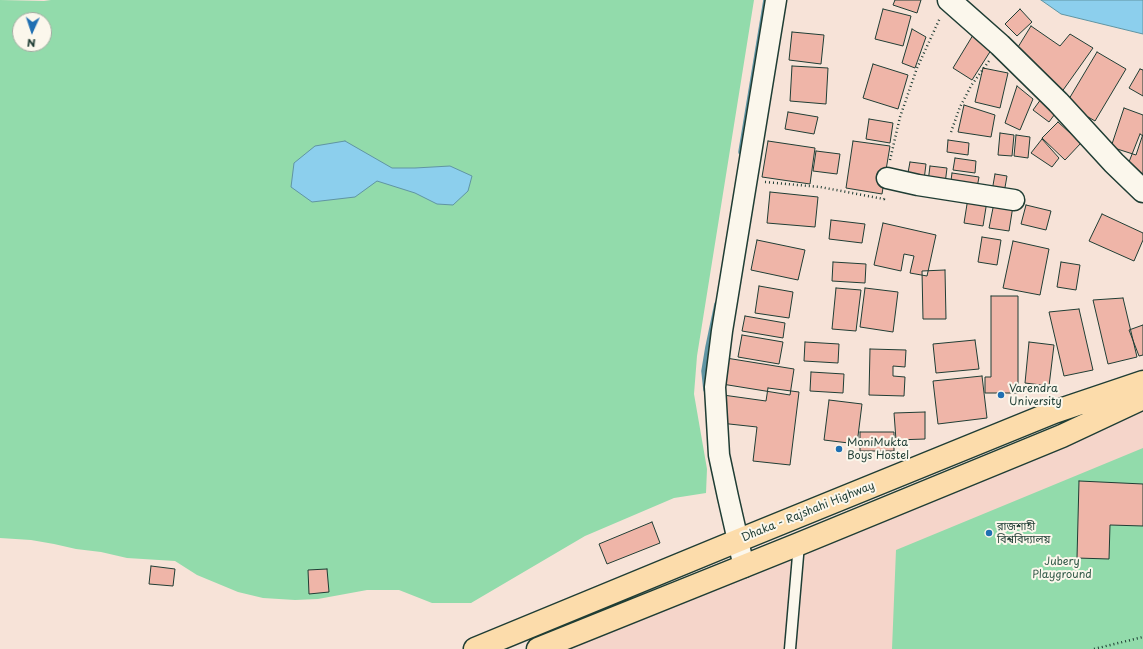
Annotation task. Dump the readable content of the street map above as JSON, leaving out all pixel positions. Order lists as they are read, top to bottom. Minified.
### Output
{"streets":{"highway":["Dhaka - Rajshahi Highway"]},"parks":["Jubery Playground"],"places":["Varendra University","MoniMukta Boys Hostel","রাজশাহী বিশ্ববিদ্যালয়"],"north":"bottom"}
